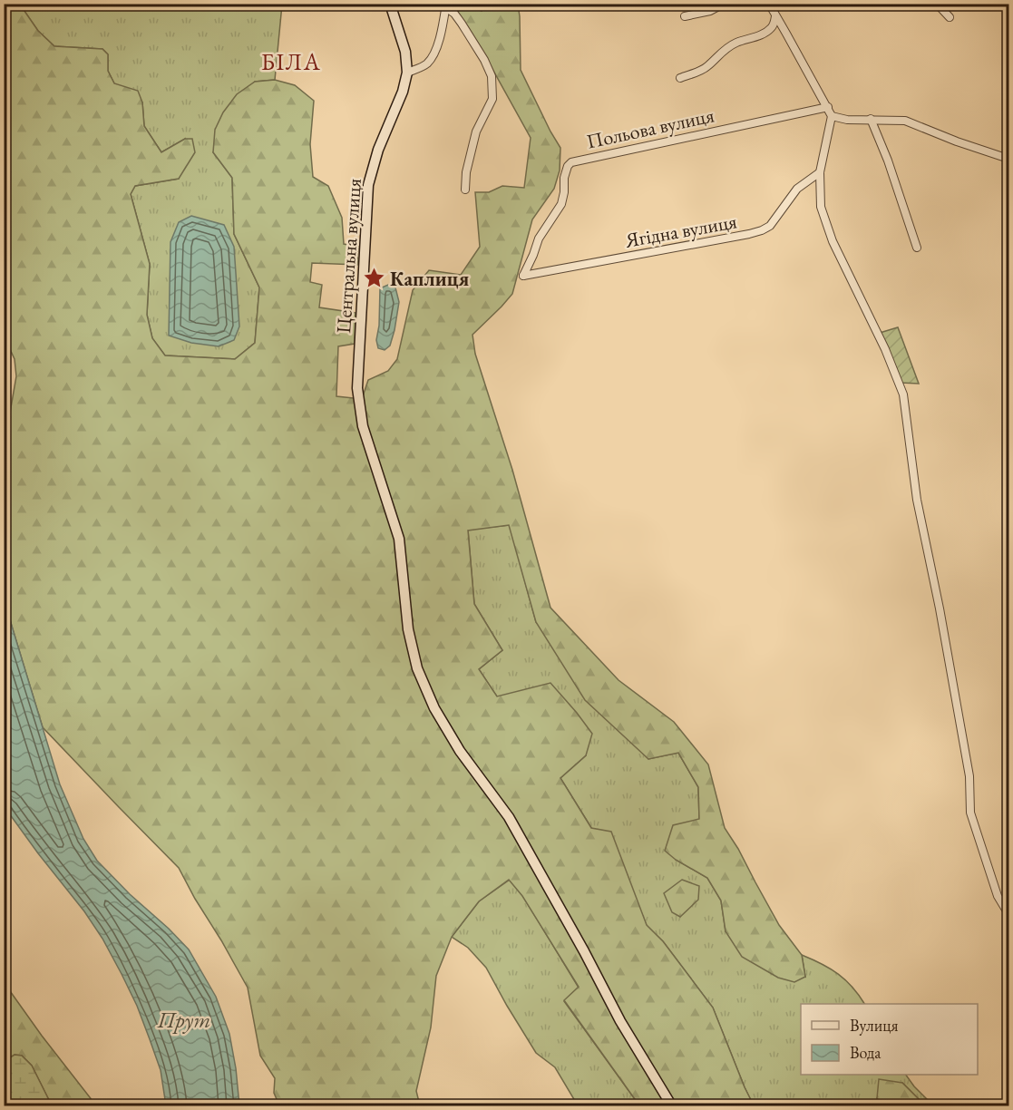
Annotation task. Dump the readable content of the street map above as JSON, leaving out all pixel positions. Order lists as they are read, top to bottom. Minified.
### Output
{"streets":{"main road":["Центральна вулиця"],"street":["Польова вулиця","Ягідна вулиця"]},"crossings":[["Польова вулиця","Ягідна вулиця"]],"districts":["БІЛА"],"water":["Прут"],"places":{"place":["Каплиця"]},"legend":["Вулиця","Вода"]}
